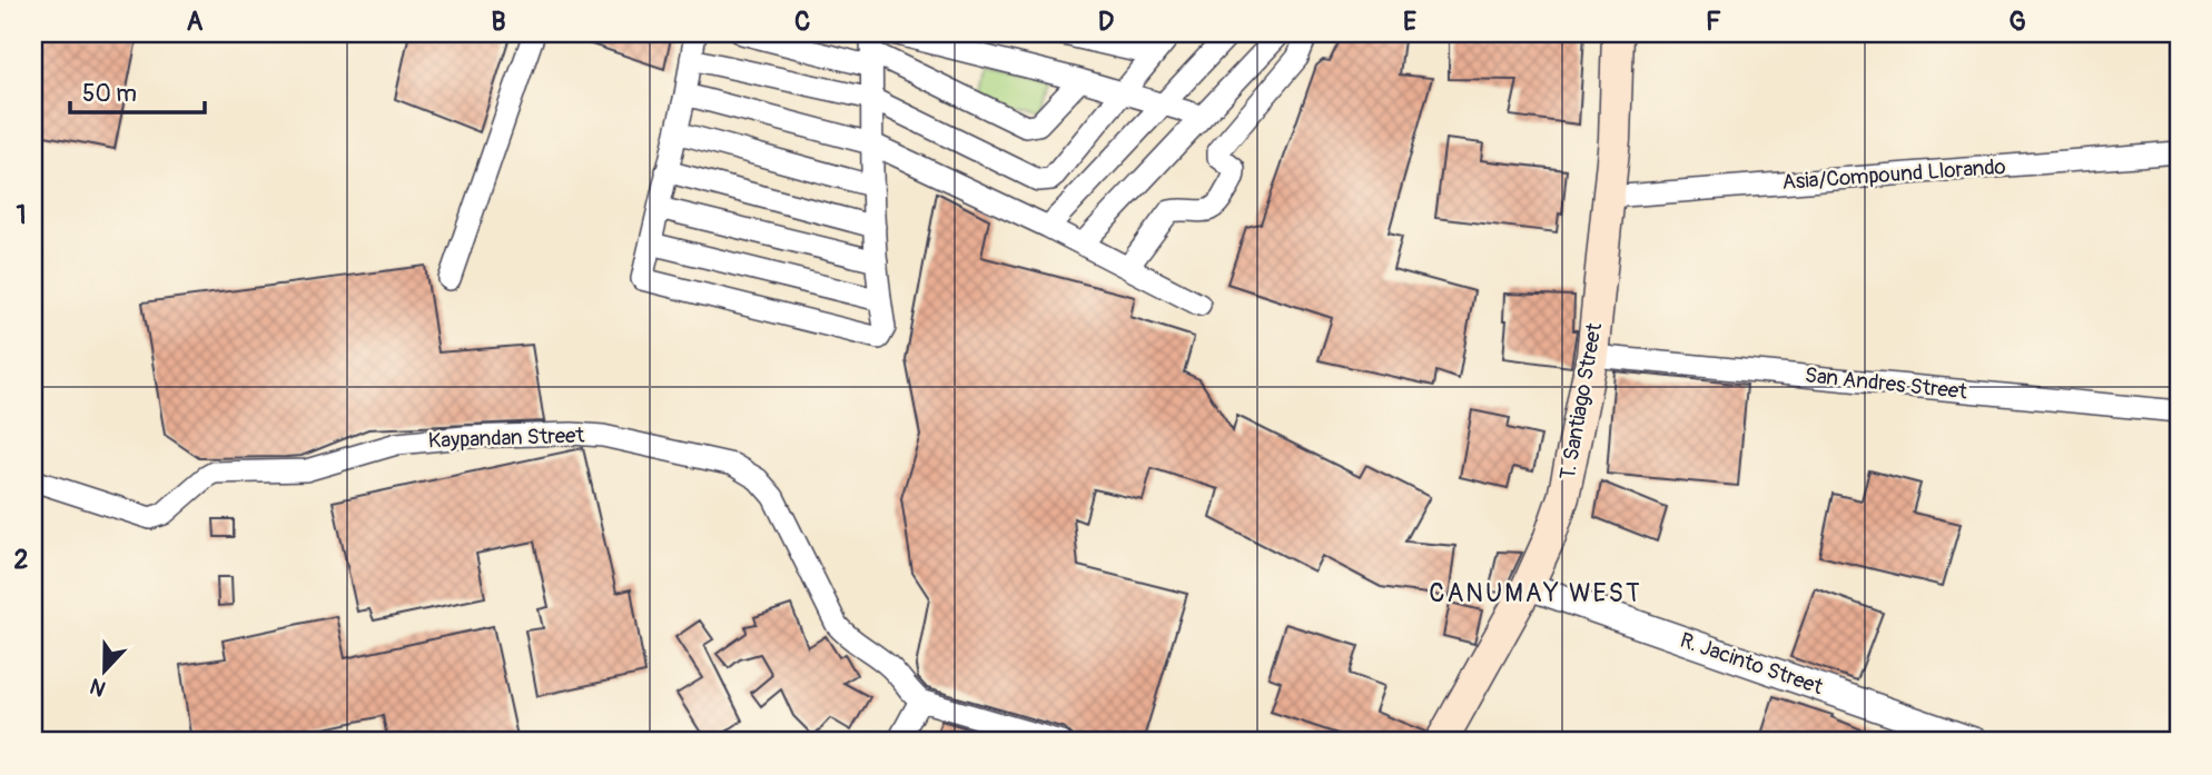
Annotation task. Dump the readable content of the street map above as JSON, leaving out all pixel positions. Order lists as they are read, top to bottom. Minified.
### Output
{"streets":{"main road":["T. Santiago Street"],"street":["Asia/Compound Llorando","San Andres Street","Kaypandan Street","R. Jacinto Street"]},"crossings":[["Asia/Compound Llorando","T. Santiago Street"],["San Andres Street","T. Santiago Street"],["T. Santiago Street","R. Jacinto Street"]],"districts":["CANUMAY WEST"],"scale_bar":"50 m","north":"bottom","grid":{"columns":["A","B","C","D","E","F","G"],"rows":["1","2"]}}
